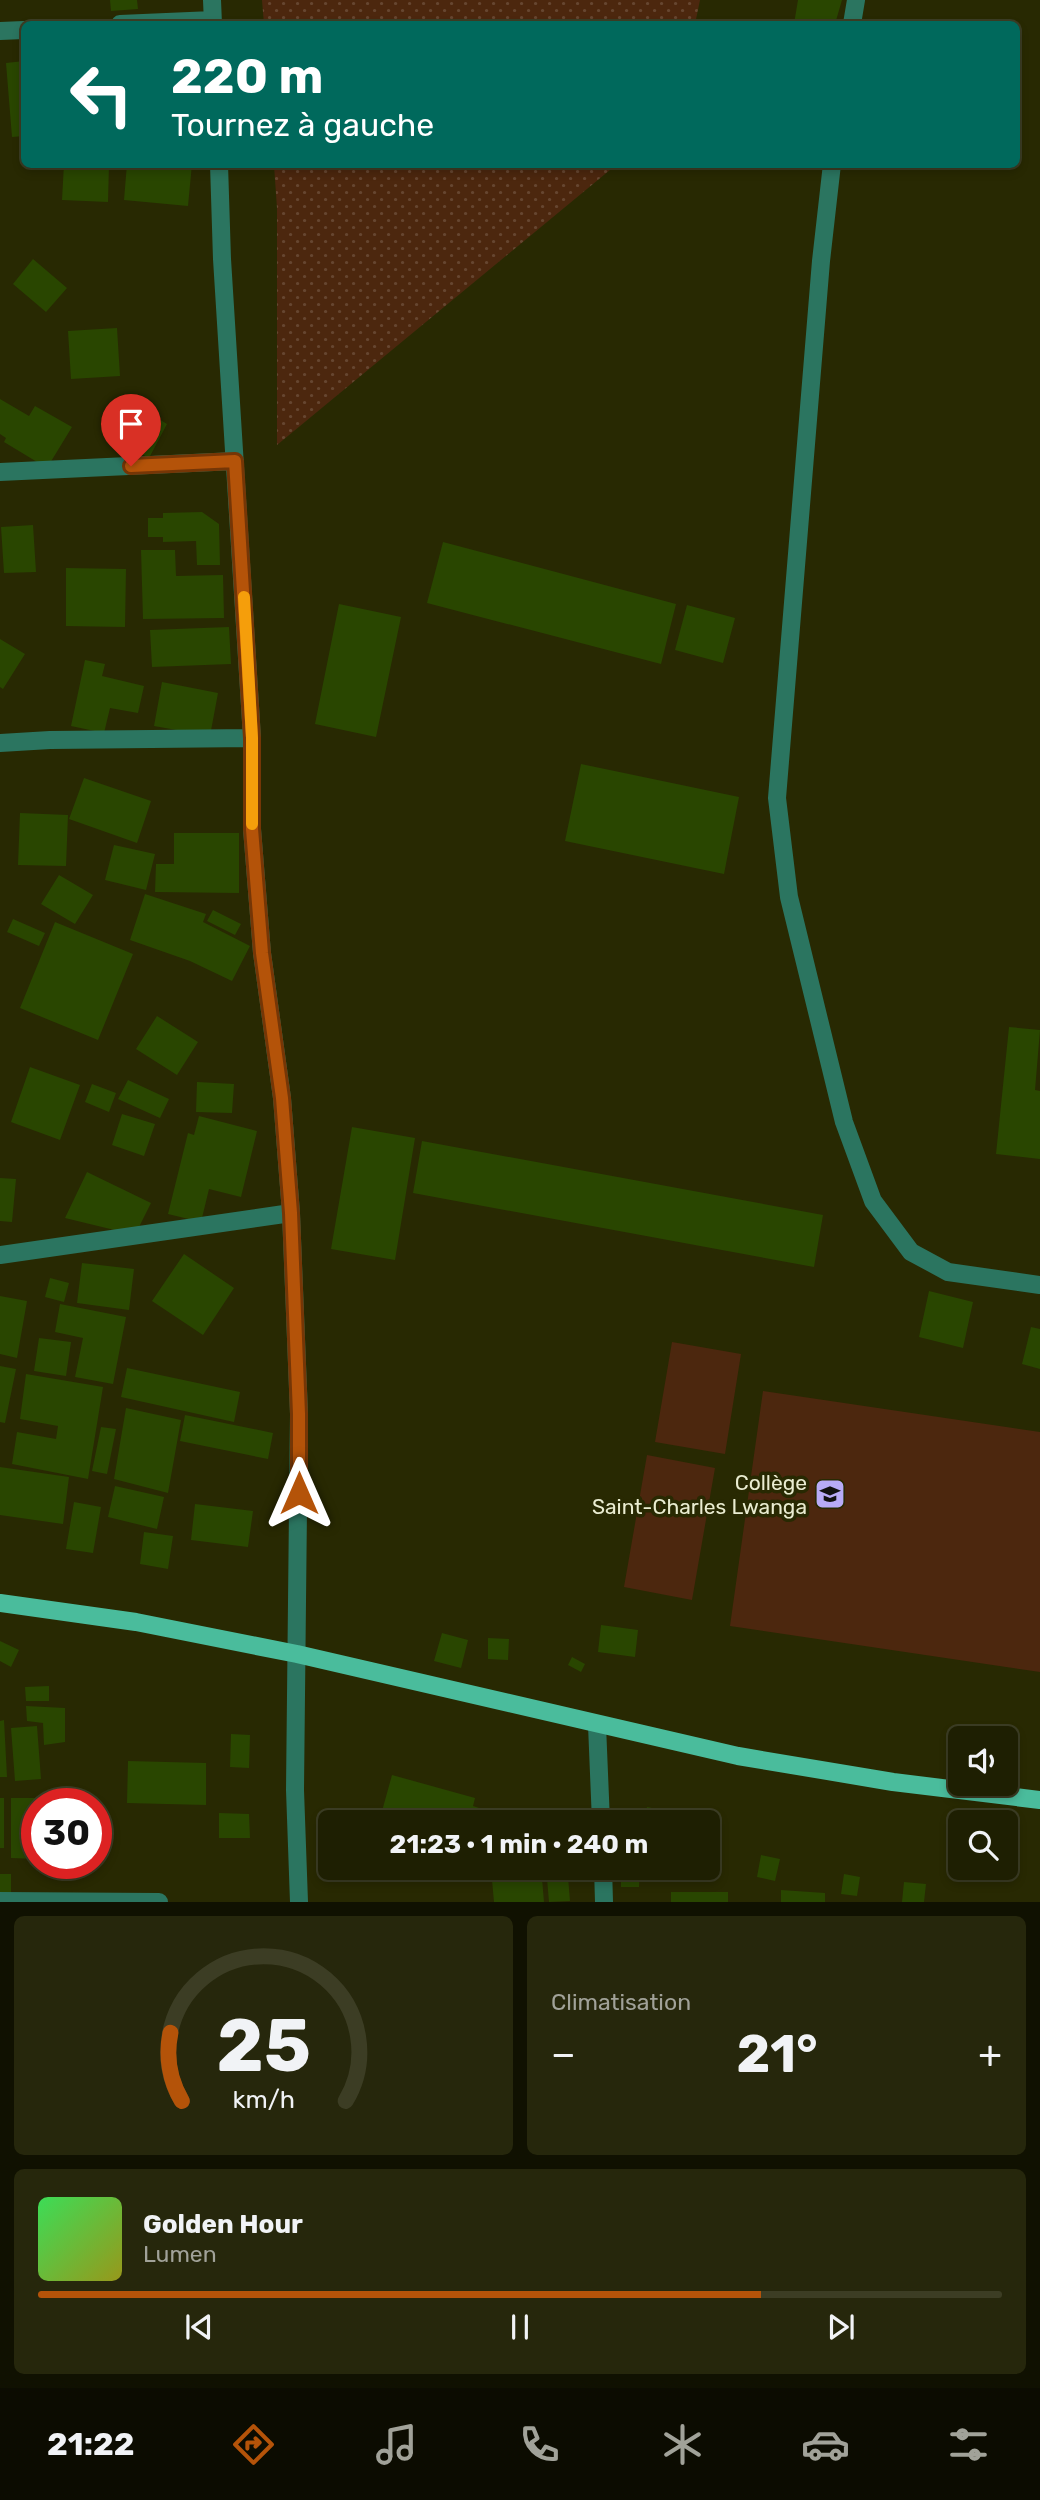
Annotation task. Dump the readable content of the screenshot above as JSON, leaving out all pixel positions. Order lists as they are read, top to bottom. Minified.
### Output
{"places":{"school or university":["Collège Saint-Charles Lwanga"]},"page":{"turn":["220 m","Tournez à gauche"],"limit":"30","trip":"21:23 · 1 min · 240 m","tile":"Climatisation","heat":["−","21°","+"],"song":["Golden Hour","Lumen"],"tabs":"21:22","gauge":["25","km/h"]}}
